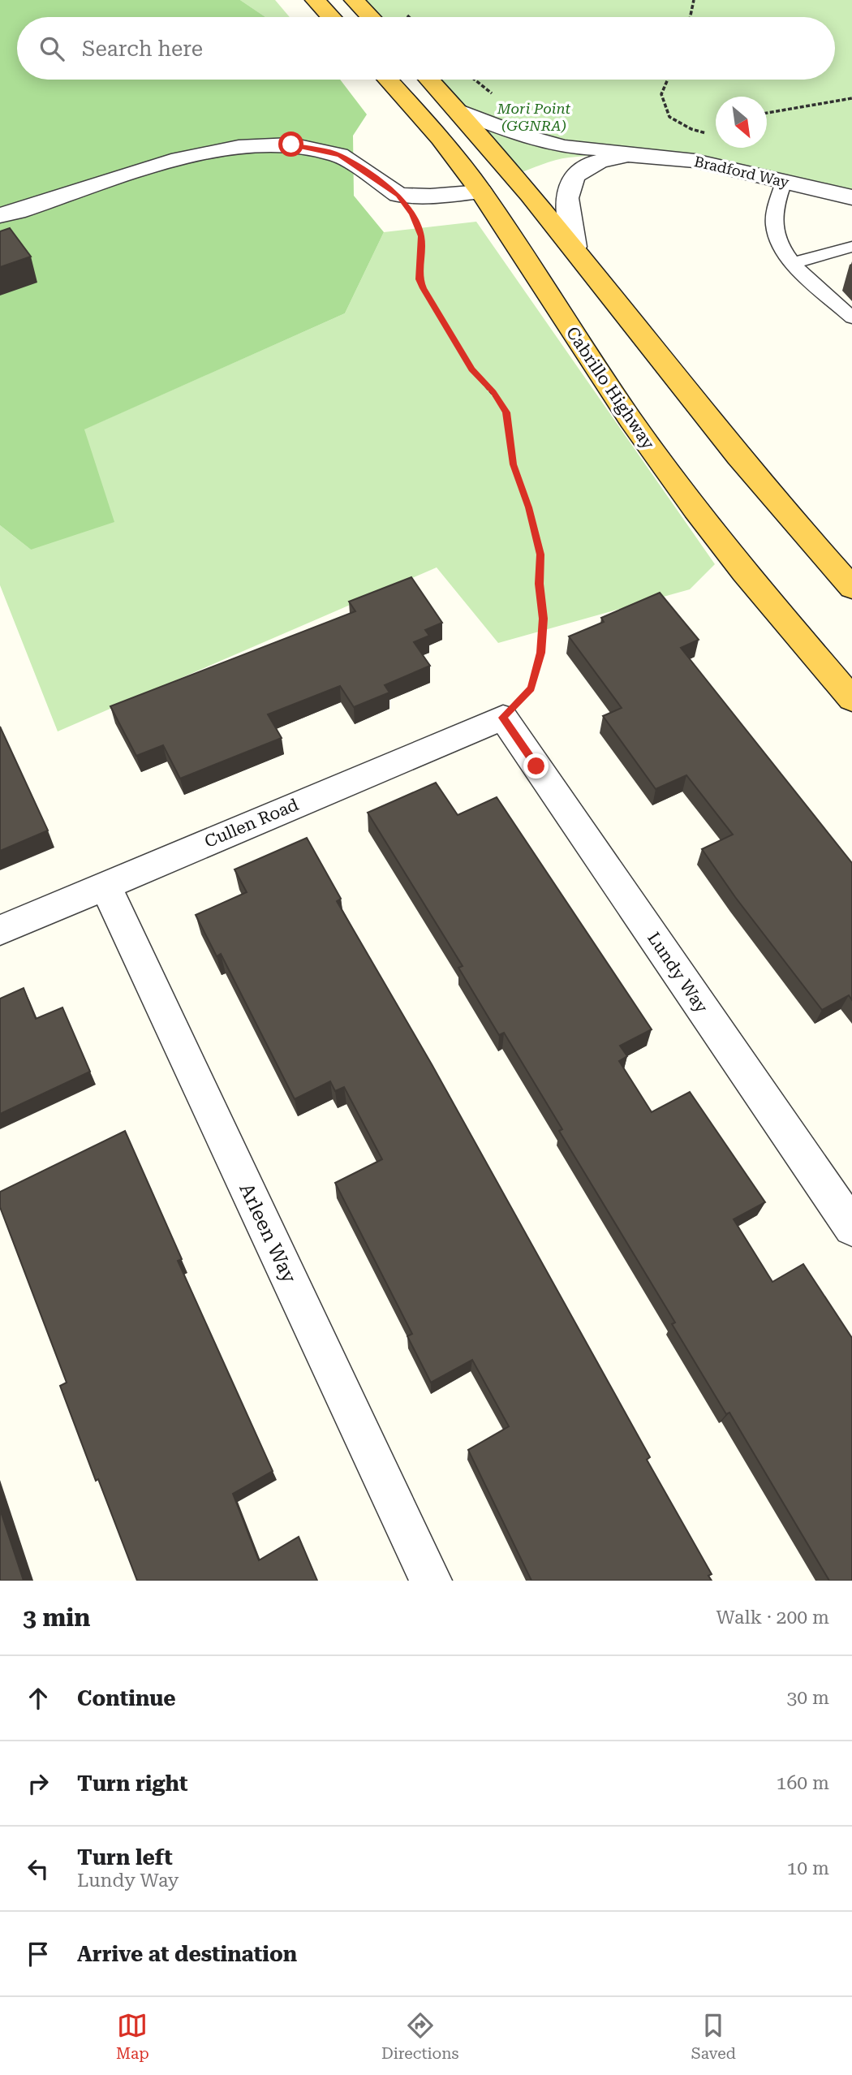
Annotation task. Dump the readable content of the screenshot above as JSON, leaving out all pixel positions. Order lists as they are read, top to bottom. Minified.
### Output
{"streets":{"highway":["Cabrillo Highway"],"street":["Bradford Way","Cullen Road","Lundy Way","Arleen Way"]},"crossings":[["Cullen Road","Lundy Way"],["Cullen Road","Arleen Way"]],"parks":["Mori Point (GGNRA)"],"north":"bottom right","page":{"search":"Search here","heading":["3 min","Walk · 200 m"],"list":[["Continue","30 m"],["Turn right","160 m"],["Turn left","Lundy Way","10 m"],"Arrive at destination"],"nav":["Map","Directions","Saved"]}}
